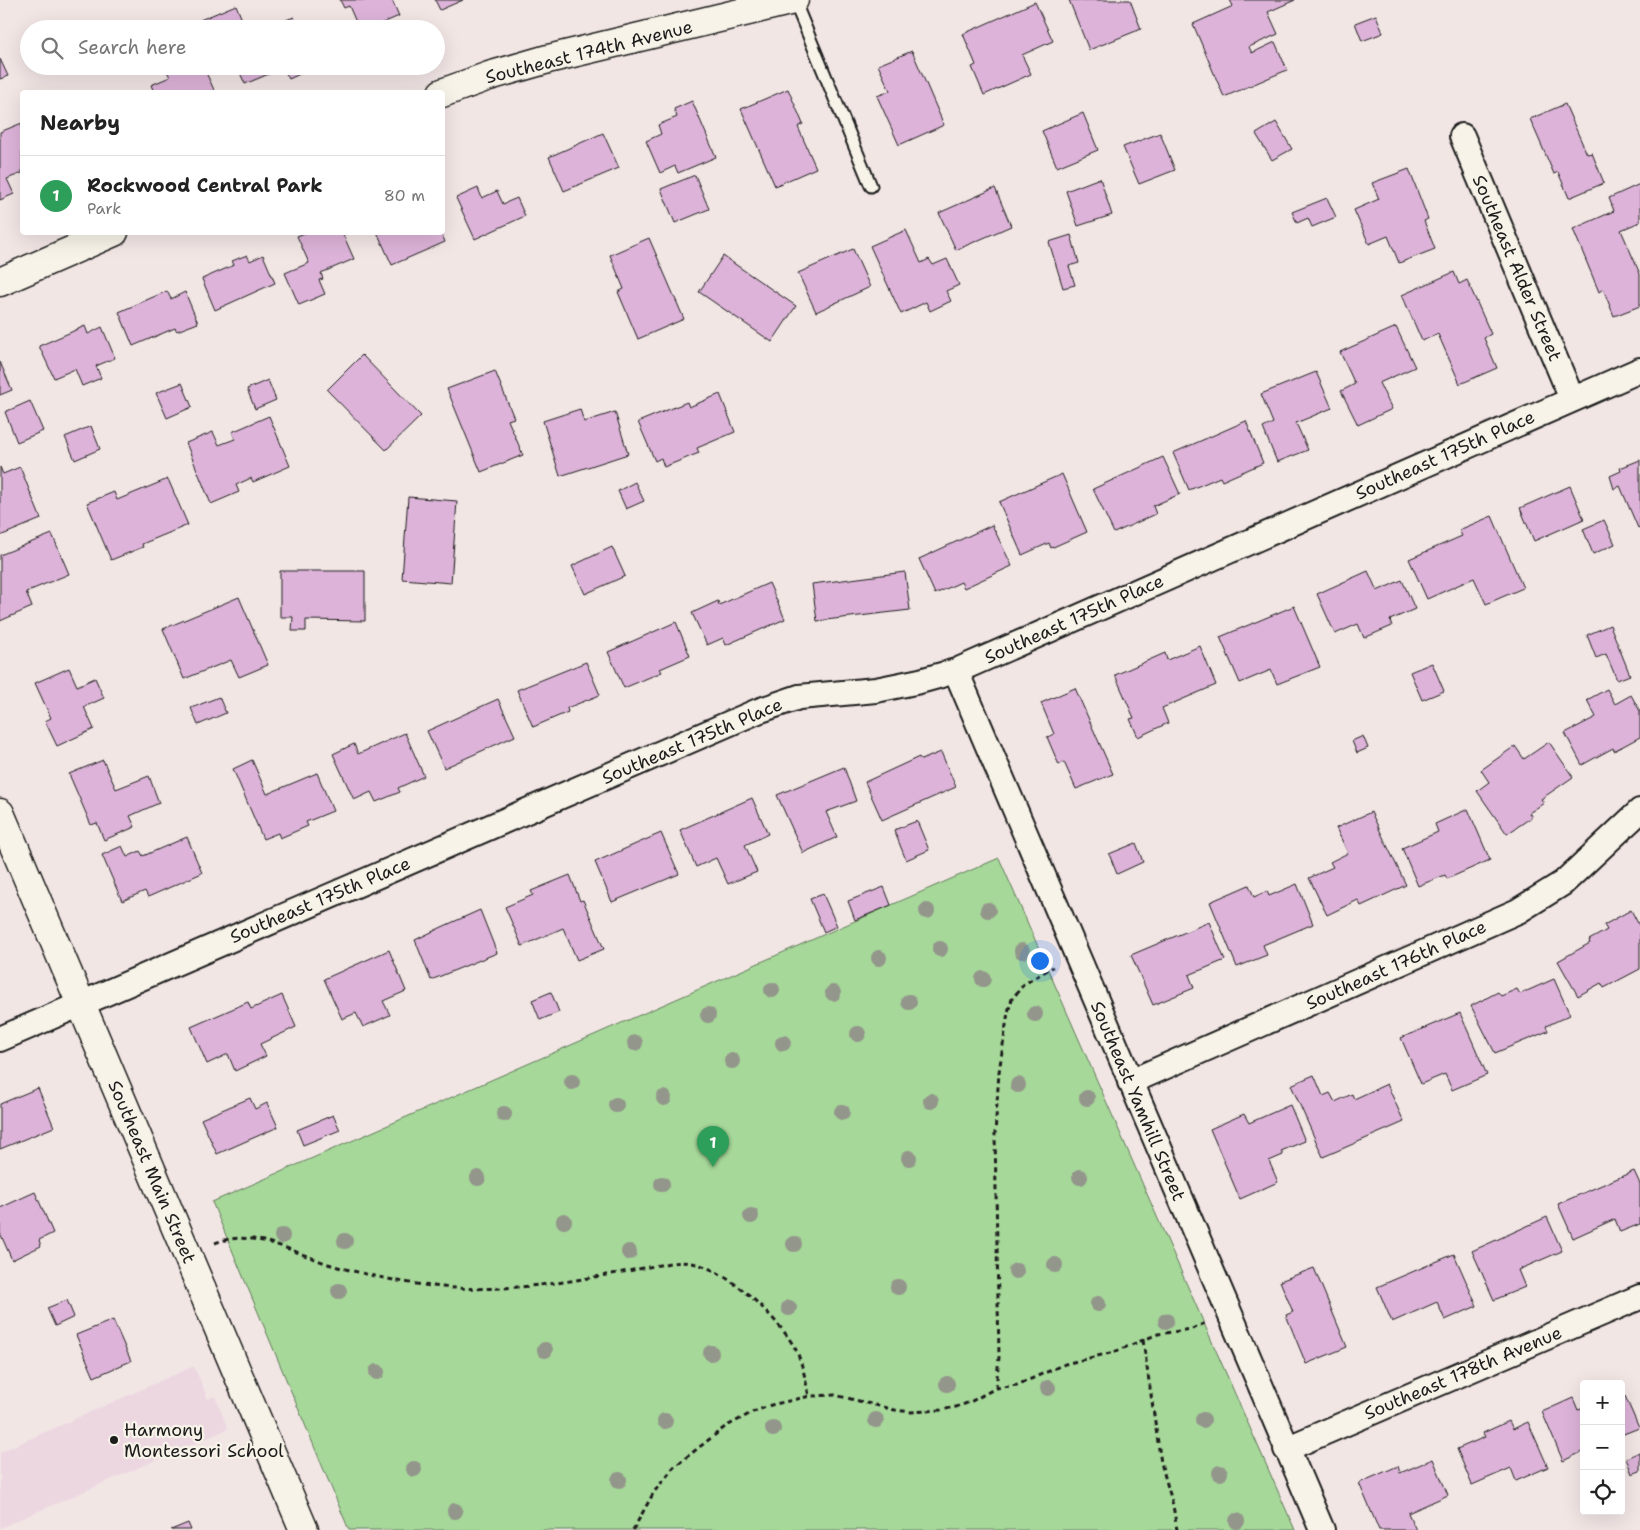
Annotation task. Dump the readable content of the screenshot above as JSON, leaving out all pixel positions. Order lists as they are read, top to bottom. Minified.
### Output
{"streets":{"street":["Southeast 174th Avenue","Southeast Alder Street","Southeast 175th Place","Southeast 176th Place","Southeast Yamhill Street","Southeast Main Street","Southeast 178th Avenue"]},"crossings":[["Southeast Alder Street","Southeast 175th Place"],["Southeast 175th Place","Southeast Yamhill Street"],["Southeast 175th Place","Southeast Main Street"],["Southeast 176th Place","Southeast Yamhill Street"],["Southeast Yamhill Street","Southeast 178th Avenue"]],"places":["Harmony Montessori School"],"page":{"search":"Search here","heading":"Nearby","list":[{"mark":"1","name":"Rockwood Central Park","note":"Park","value":"80 m"}],"pins":"1","map_buttons":["+","−"]}}
